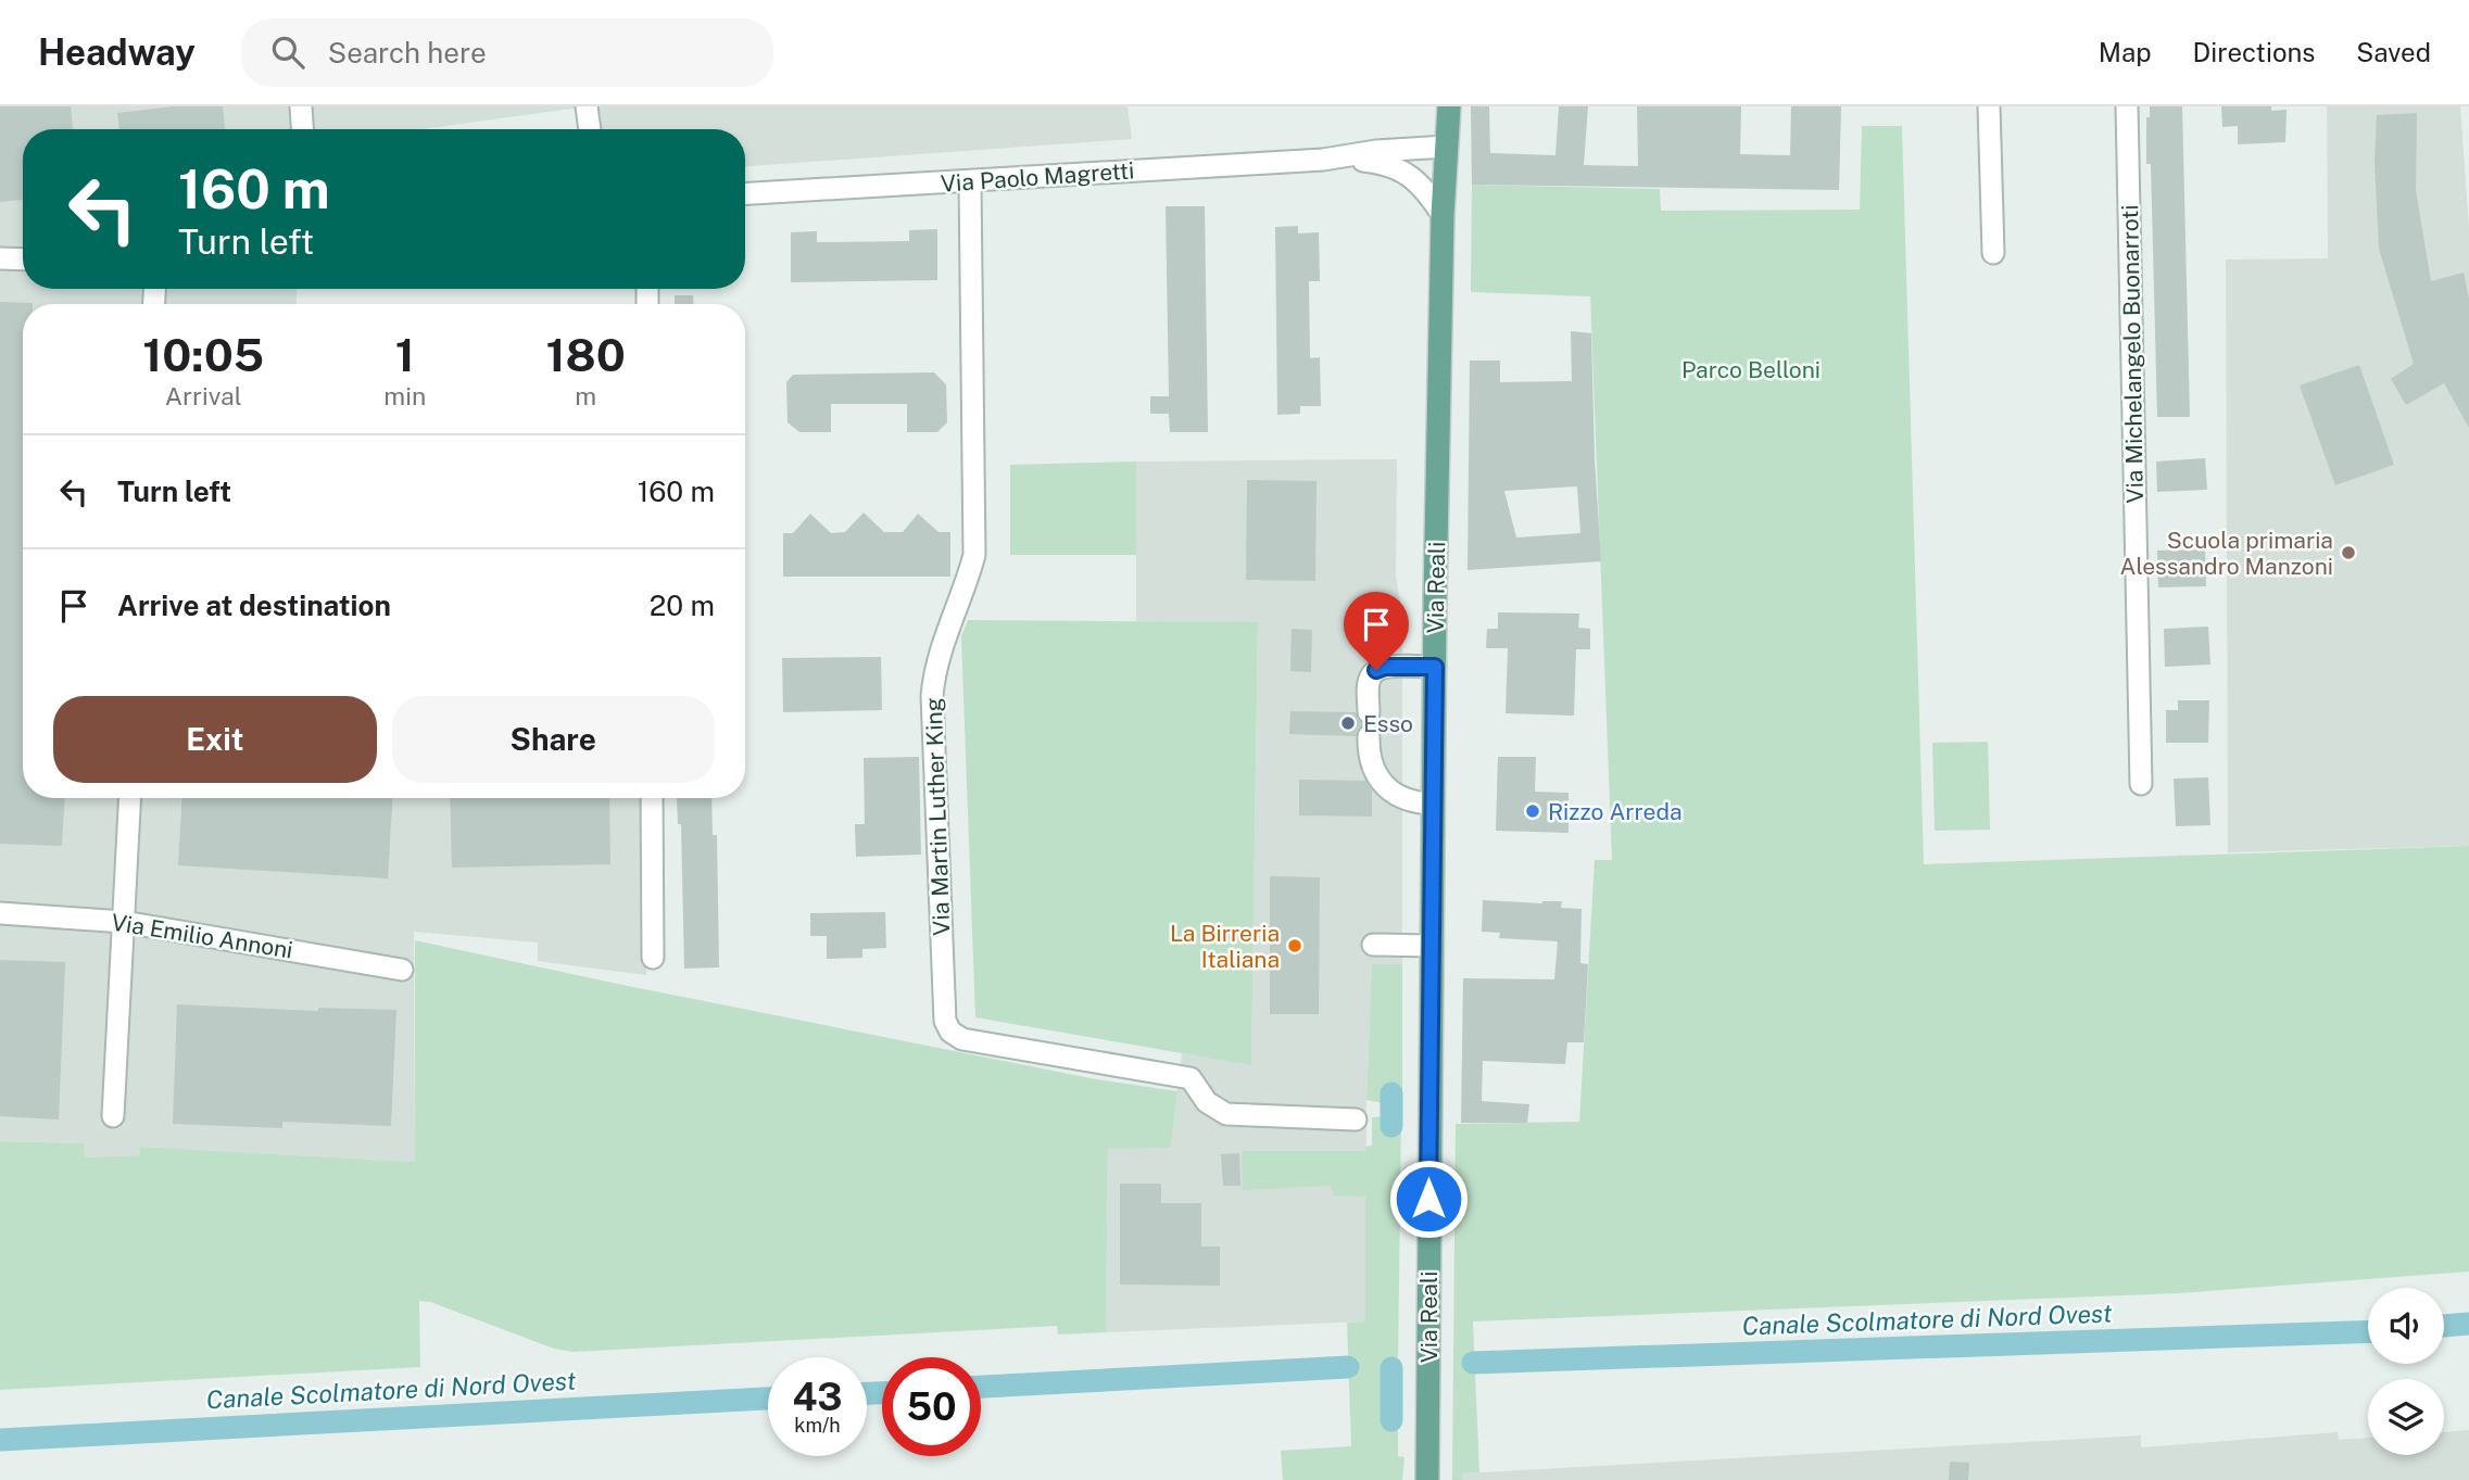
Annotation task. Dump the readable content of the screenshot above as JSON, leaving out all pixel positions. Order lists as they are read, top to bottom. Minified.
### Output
{"streets":{"main road":["Via Reali"],"street":["Via Paolo Magretti","Via Michelangelo Buonarroti","Via Martin Luther King","Via Emilio Annoni"]},"crossings":[["Via Paolo Magretti","Via Reali"],["Via Paolo Magretti","Via Martin Luther King"]],"water":["Canale Scolmatore di Nord Ovest"],"parks":["Parco Belloni"],"places":["Scuola primaria Alessandro Manzoni","Esso","Rizzo Arreda","La Birreria Italiana"],"page":{"header":"Headway","search":"Search here","nav":["Map","Directions","Saved"],"turn":["160 m","Turn left"],"eta":["10:05","Arrival","1","min","180","m"],"list":[{"name":"Turn left","value":"160 m"},{"name":"Arrive at destination","value":"20 m"}],"buttons":["Exit","Share"],"speed":"43 km/h","limit":"50"}}
